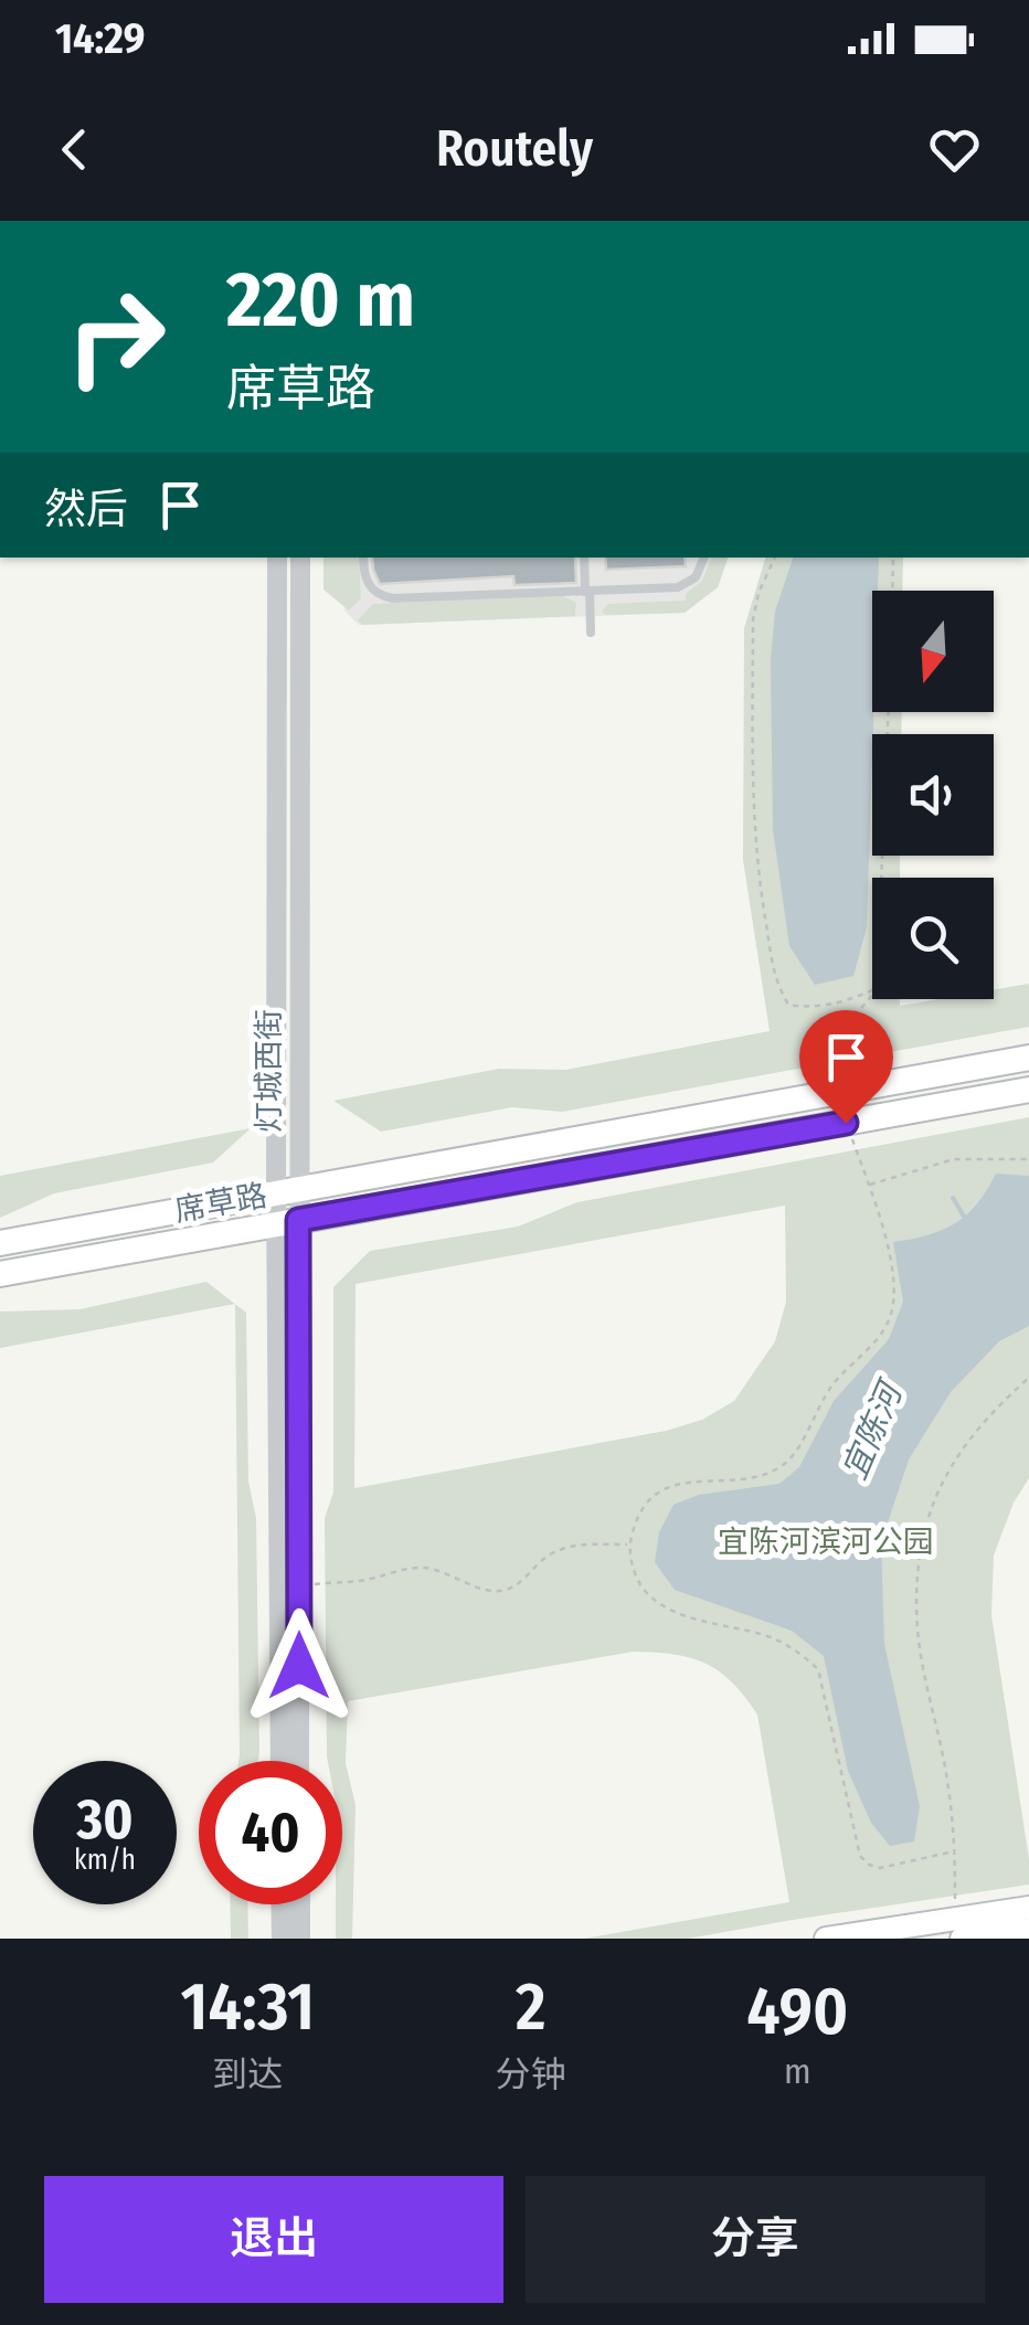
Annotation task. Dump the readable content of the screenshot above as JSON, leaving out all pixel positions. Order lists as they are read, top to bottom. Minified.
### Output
{"streets":{"main road":["席草路"],"street":["灯城西街"]},"crossings":[["灯城西街","席草路"]],"water":["宜陈河"],"parks":["宜陈河滨河公园"],"north":"bottom","page":{"status":"14:29","header":"Routely","turn":["220 m","席草路"],"then":"然后","speed":"30 km/h","limit":"40","eta":["14:31","到达","2","分钟","490","m"],"buttons":["退出","分享"]}}
